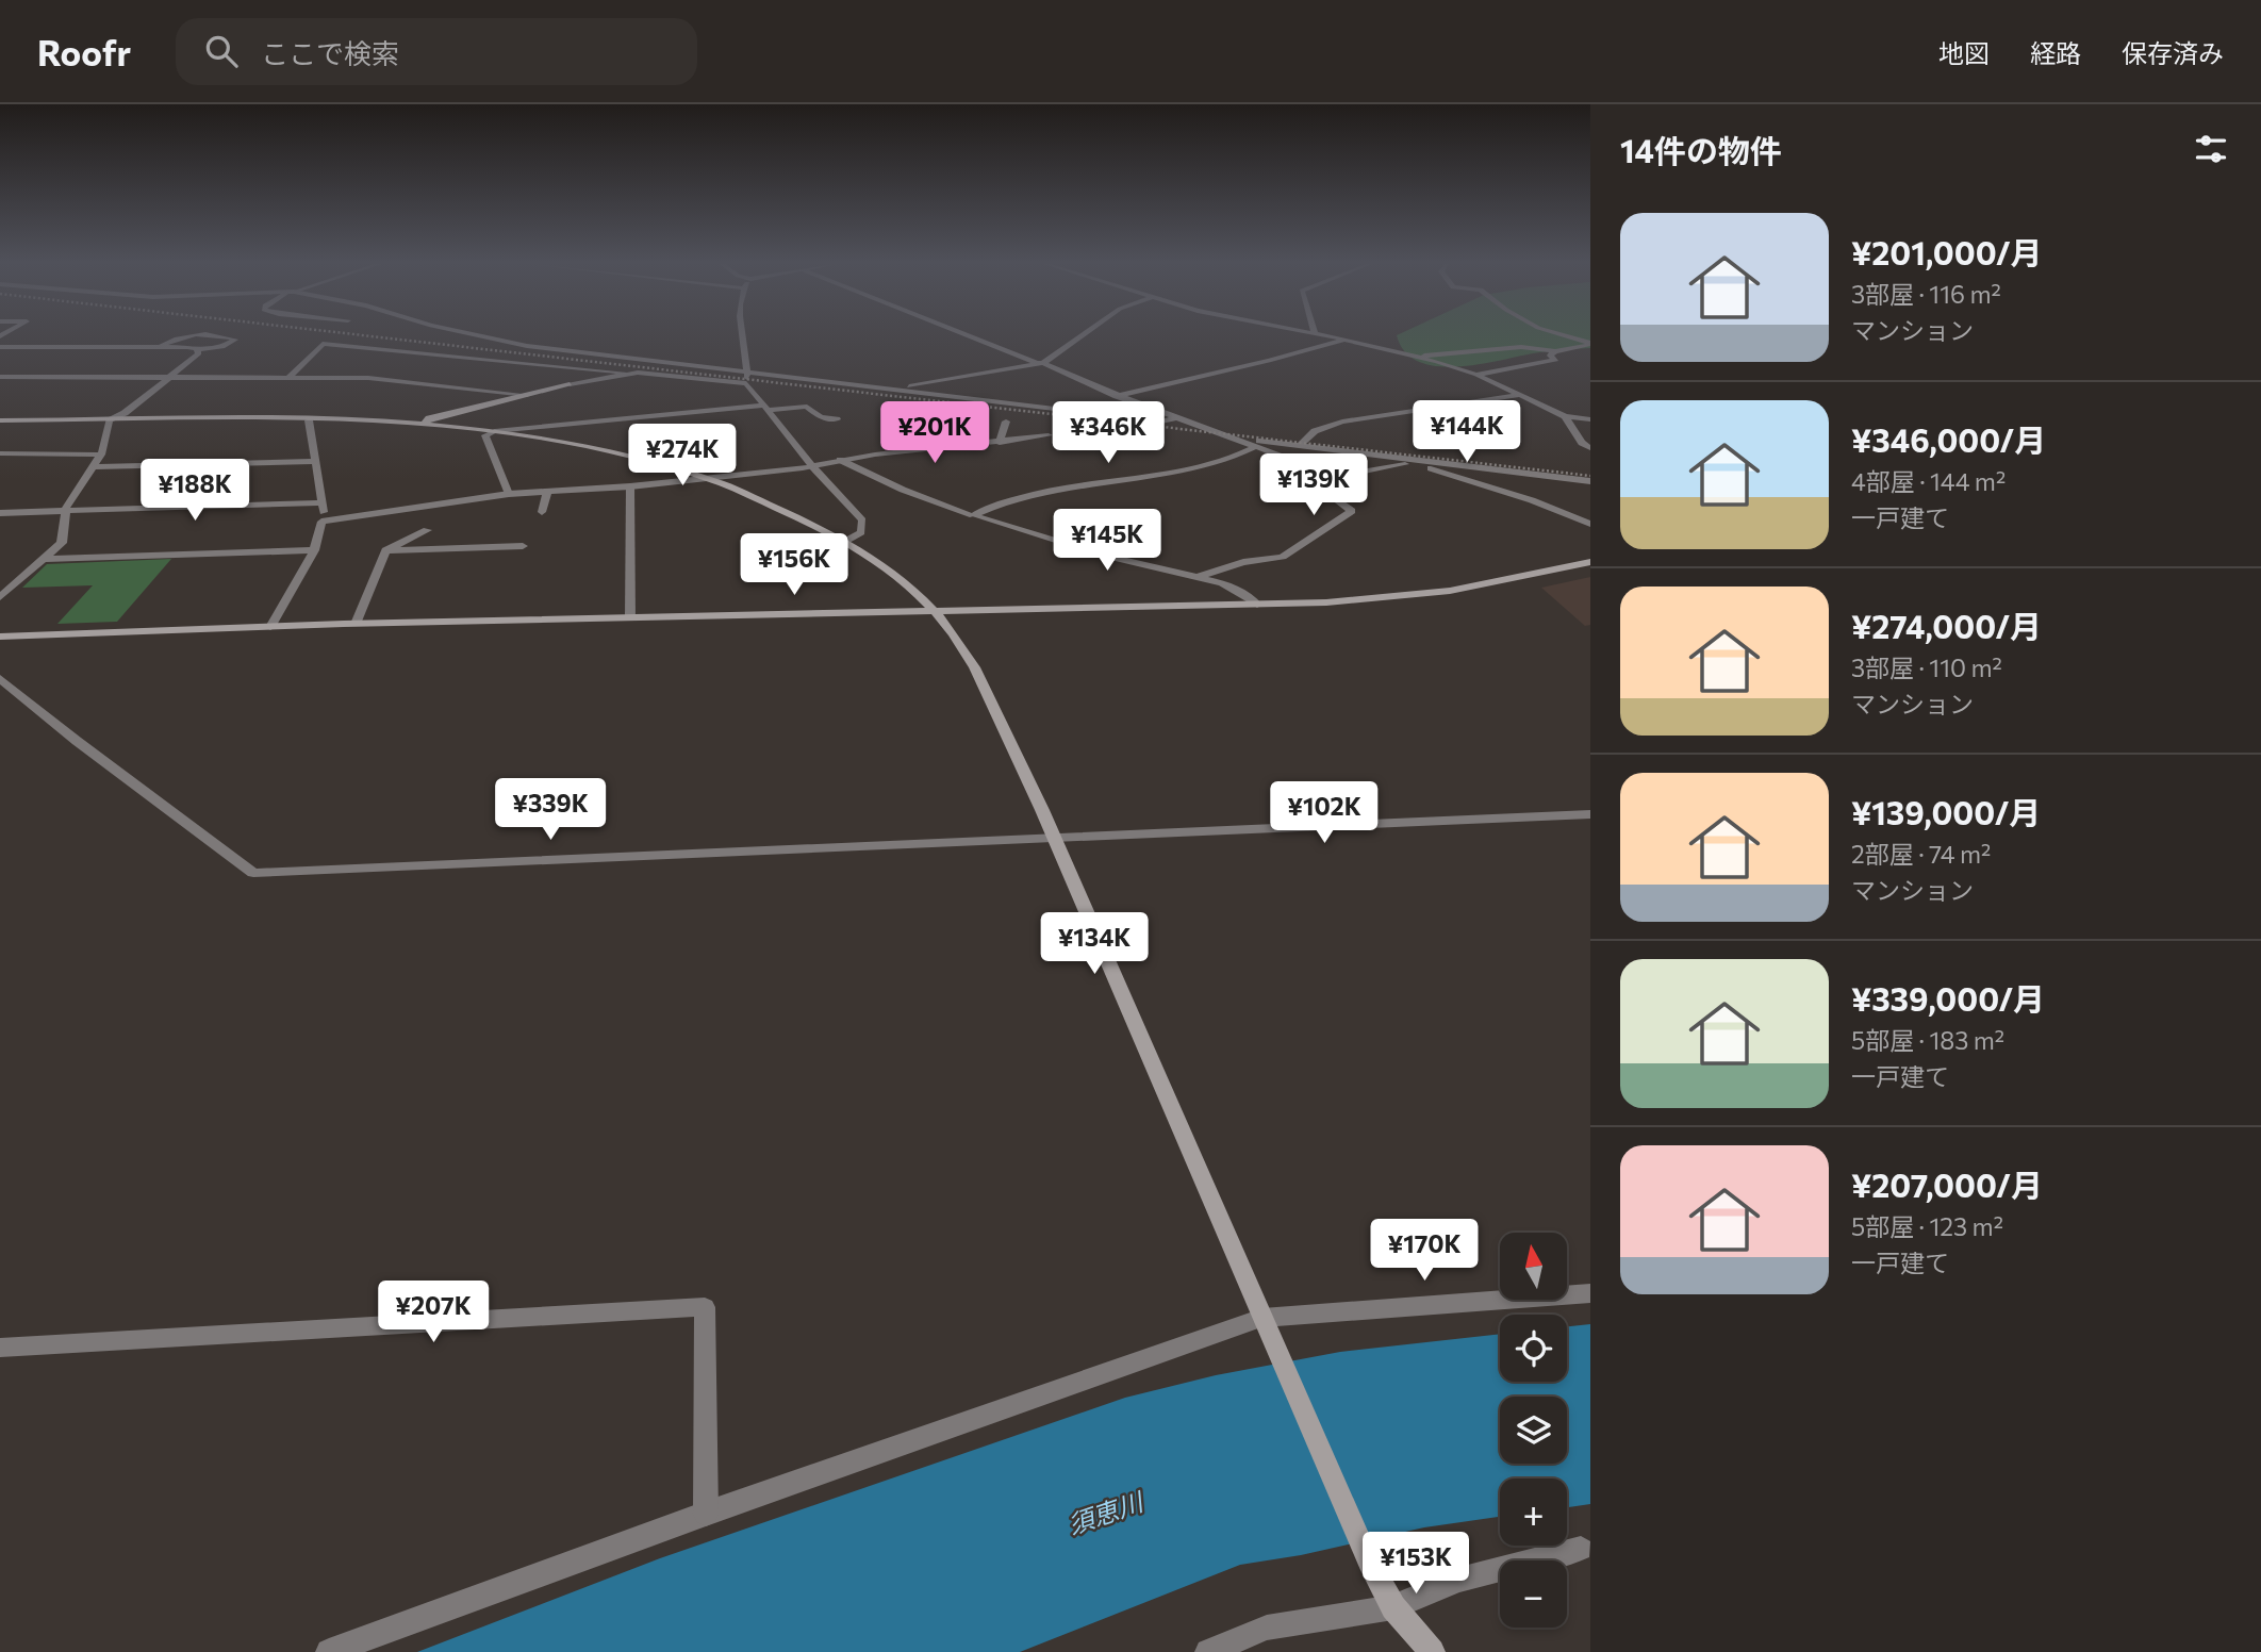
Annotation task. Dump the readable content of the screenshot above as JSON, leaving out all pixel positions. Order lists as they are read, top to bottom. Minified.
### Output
{"water":["須恵川"],"north":"top","page":{"header":"Roofr","search":"ここで検索","nav":["地図","経路","保存済み"],"heading":"14件の物件","list":[{"name":"¥201,000/月","note":"3部屋 · 116 m² · マンション"},{"name":"¥346,000/月","note":"4部屋 · 144 m² · 一戸建て"},{"name":"¥274,000/月","note":"3部屋 · 110 m² · マンション"},{"name":"¥139,000/月","note":"2部屋 · 74 m² · マンション"},{"name":"¥339,000/月","note":"5部屋 · 183 m² · 一戸建て"},{"name":"¥207,000/月","note":"5部屋 · 123 m² · 一戸建て"}],"price":["¥144K","¥201K","¥346K","¥274K","¥139K","¥188K","¥145K","¥156K","¥339K","¥102K","¥134K","¥170K","¥207K","¥153K"],"map_buttons":["+","−"]}}
